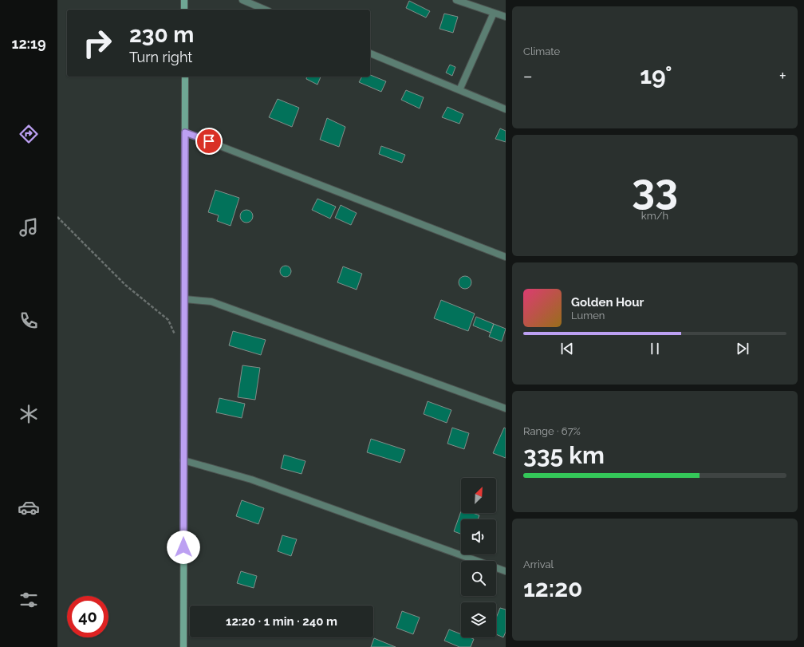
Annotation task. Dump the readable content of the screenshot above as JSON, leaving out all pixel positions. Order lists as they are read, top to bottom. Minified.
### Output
{"north":"top right","page":{"tabs":"12:19","tile":["Climate",["33","km/h"],["Range · 67%","335 km"],["Arrival","12:20"]],"turn":["230 m","Turn right"],"heat":["−","19°","+"],"song":["Golden Hour","Lumen"],"limit":"40","trip":"12:20 · 1 min · 240 m"}}
